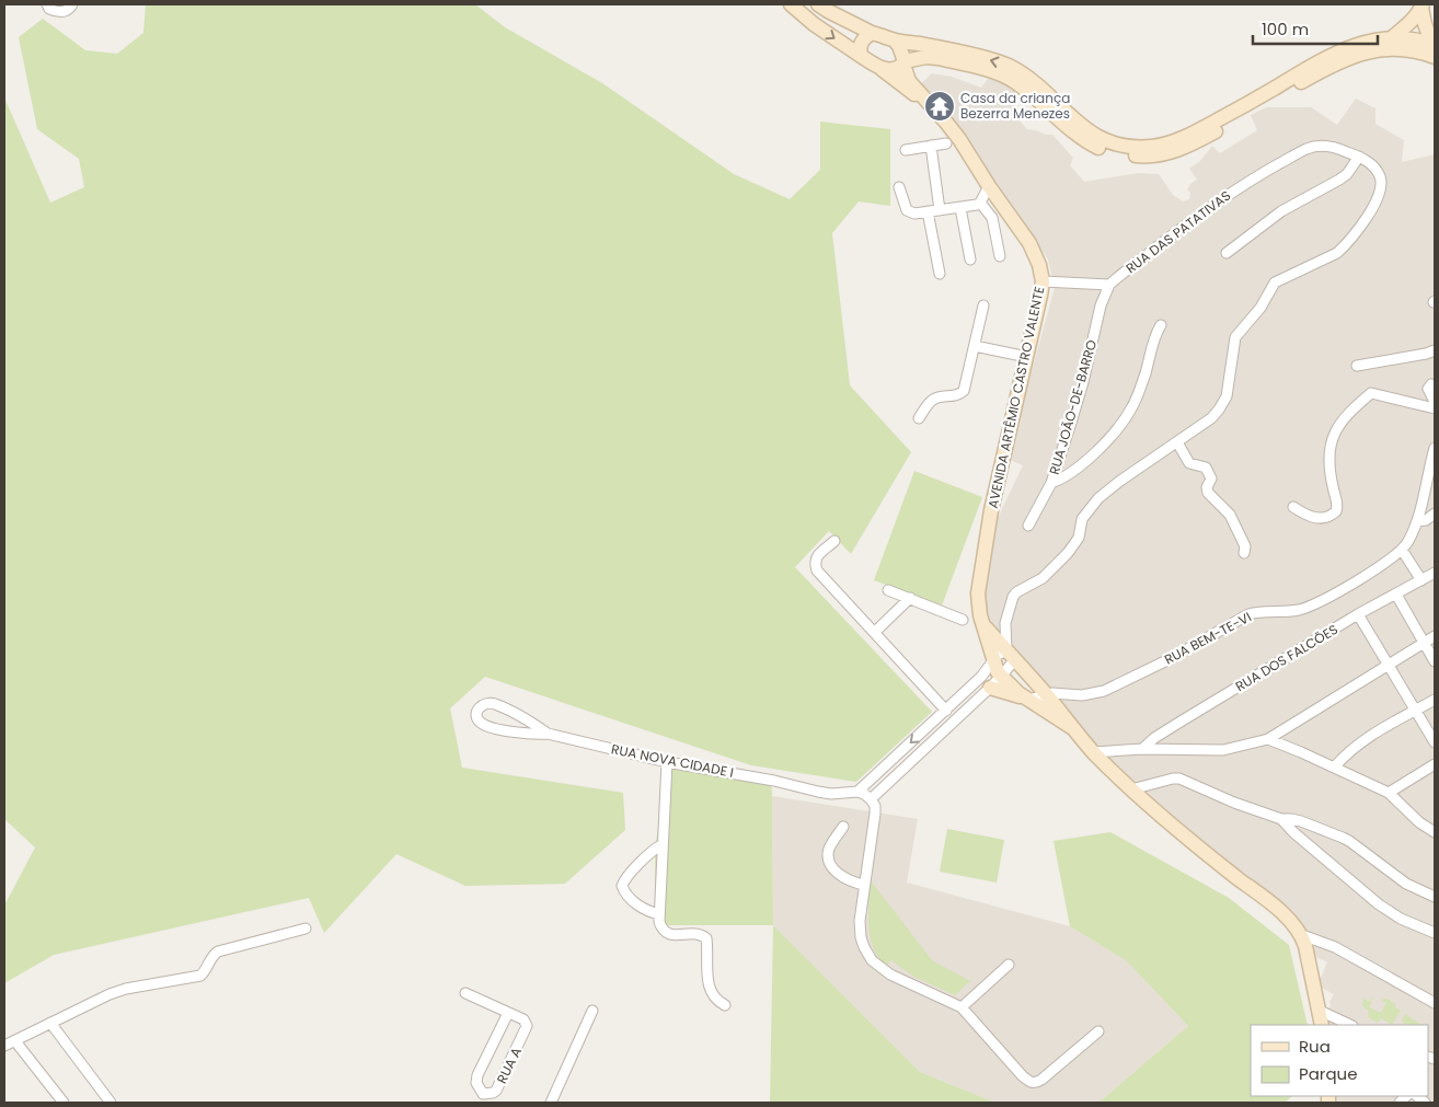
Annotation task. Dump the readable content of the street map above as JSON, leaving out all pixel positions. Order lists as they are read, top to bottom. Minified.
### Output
{"streets":{"main road":["AVENIDA ARTÊMIO CASTRO VALENTE"],"street":["RUA DAS PATATIVAS","RUA JOÃO-DE-BARRO","RUA BEM-TE-VI","RUA DOS FALCÕES","RUA NOVA CIDADE I","RUA A"]},"crossings":[["RUA DAS PATATIVAS","RUA JOÃO-DE-BARRO"],["AVENIDA ARTÊMIO CASTRO VALENTE","RUA BEM-TE-VI"]],"places":{"temple":["Casa da criança Bezerra Menezes"]},"legend":["Rua","Parque"],"scale_bar":"100 m"}
